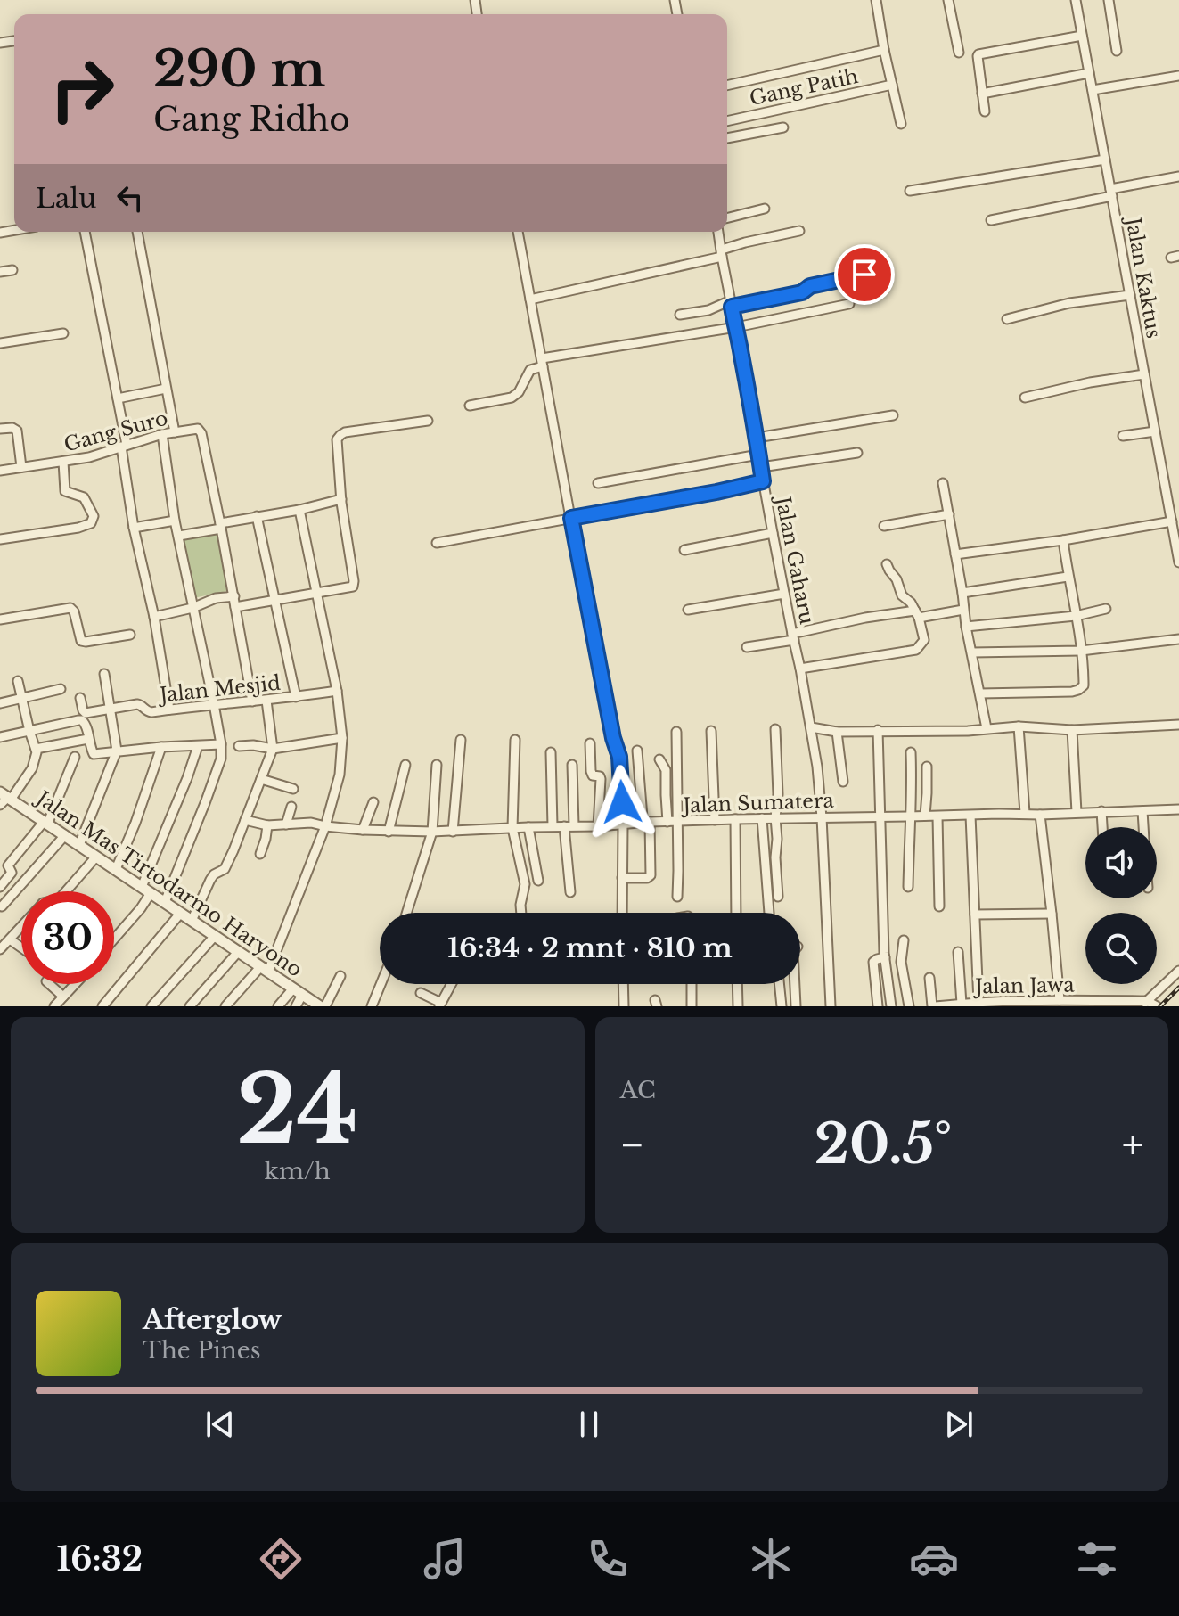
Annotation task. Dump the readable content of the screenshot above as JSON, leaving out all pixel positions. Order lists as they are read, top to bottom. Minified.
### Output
{"streets":{"street":["Gang Patih","Jalan Kaktus","Gang Suro","Jalan Gaharu","Jalan Mesjid","Jalan Sumatera","Jalan Mas Tirtodarmo Haryono","Jalan Jawa"]},"crossings":[["Jalan Gaharu","Jalan Sumatera"]],"page":{"turn":["290 m","Gang Ridho"],"then":"Lalu","limit":"30","trip":"16:34 · 2 mnt · 810 m","tile":[["24","km/h"],"AC"],"heat":["−","20.5°","+"],"song":["Afterglow","The Pines"],"tabs":"16:32"}}
